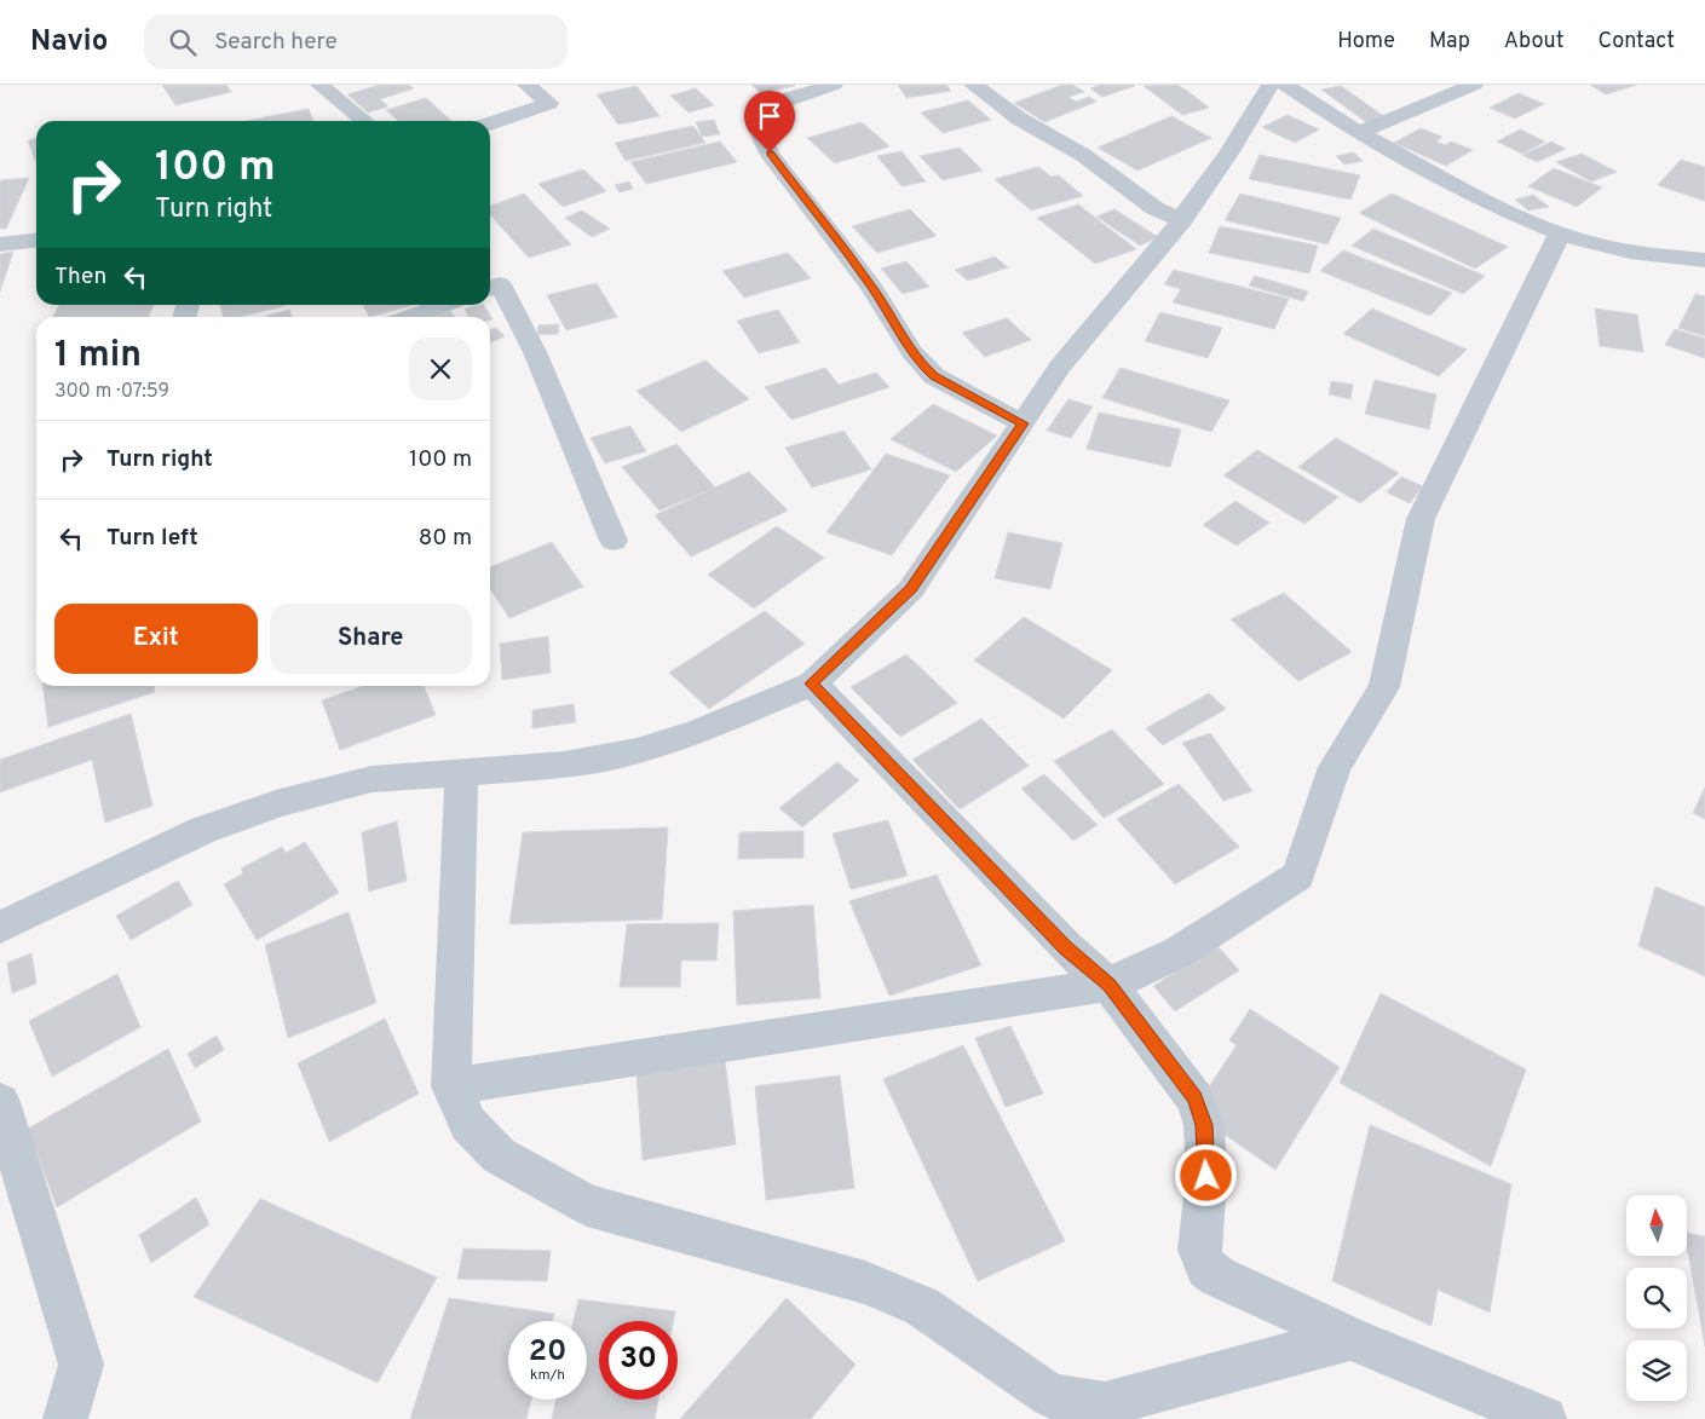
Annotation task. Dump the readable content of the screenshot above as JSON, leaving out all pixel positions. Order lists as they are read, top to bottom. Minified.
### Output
{"north":"top","page":{"header":"Navio","search":"Search here","nav":["Home","Map","About","Contact"],"turn":["100 m","Turn right"],"then":"Then","heading":["1 min","300 m · 07:59"],"list":[{"name":"Turn right","value":"100 m"},{"name":"Turn left","value":"80 m"}],"buttons":["Exit","Share"],"speed":"20 km/h","limit":"30"}}
